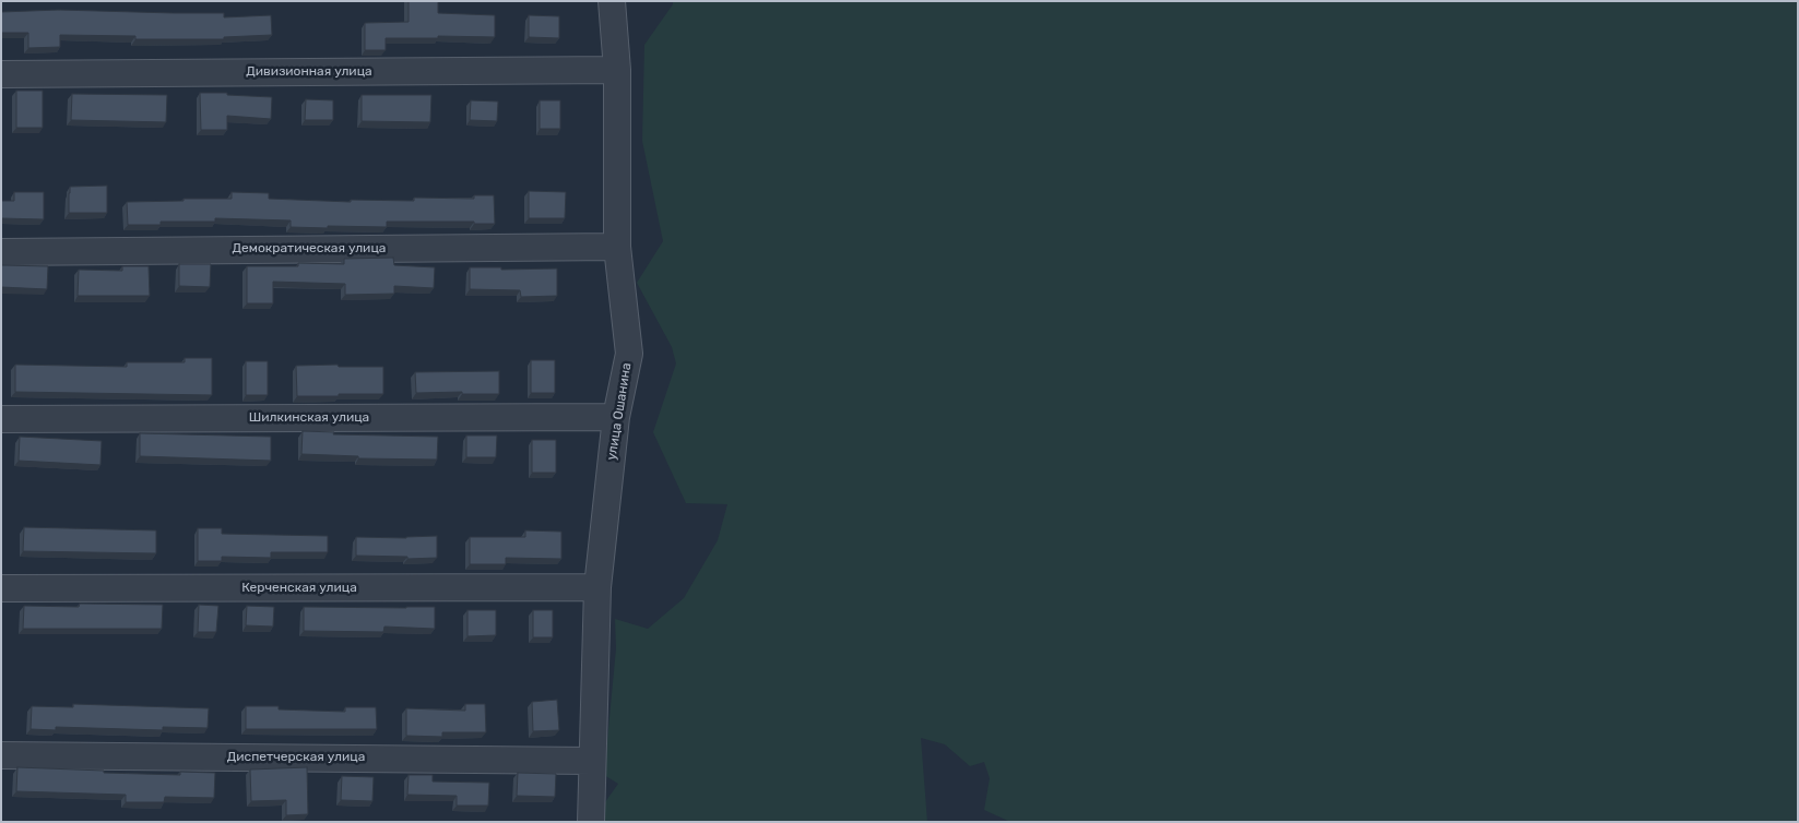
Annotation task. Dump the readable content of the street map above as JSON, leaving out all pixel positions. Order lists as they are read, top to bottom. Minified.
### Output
{"streets":{"street":["Дивизионная улица","Демократическая улица","улица Ошанина","Шилкинская улица","Керченская улица","Диспетчерская улица"]},"crossings":[["Дивизионная улица","улица Ошанина"],["Демократическая улица","улица Ошанина"],["улица Ошанина","Шилкинская улица"],["улица Ошанина","Керченская улица"],["улица Ошанина","Диспетчерская улица"]]}
